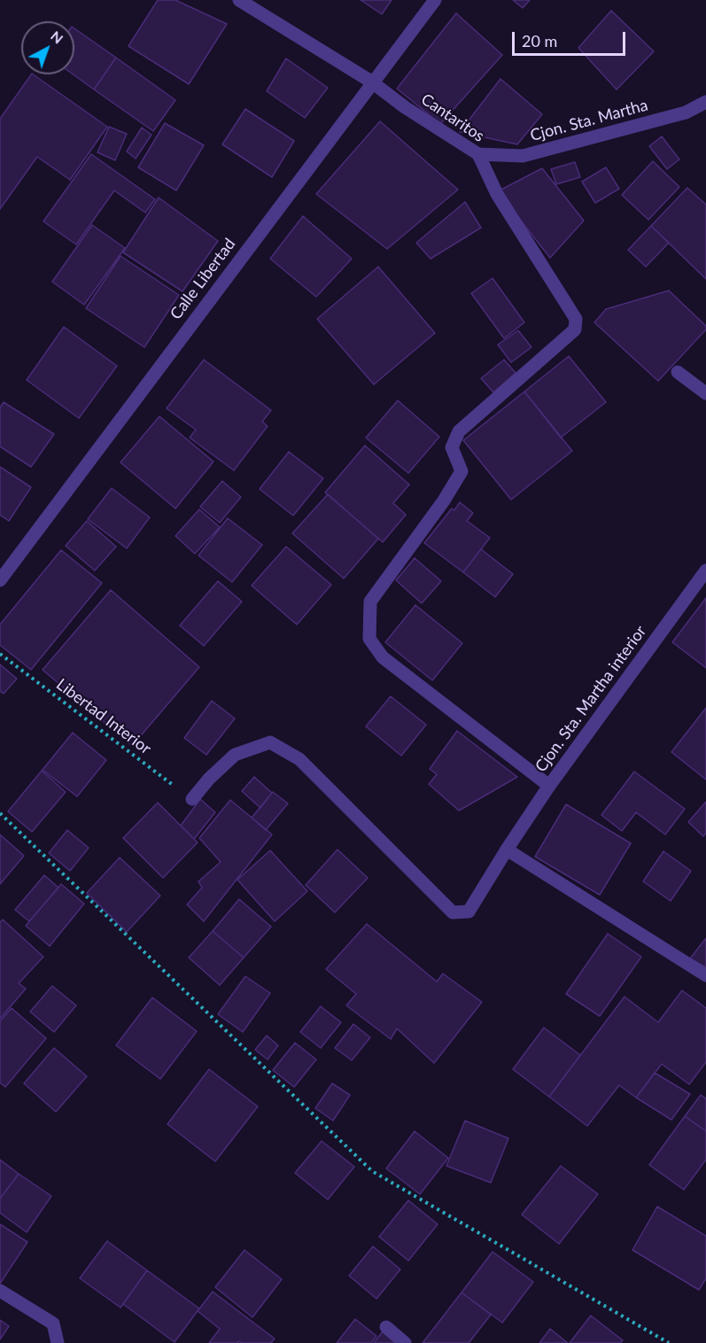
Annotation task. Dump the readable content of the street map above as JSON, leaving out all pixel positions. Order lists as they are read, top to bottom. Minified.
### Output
{"streets":{"street":["Cantaritos","Cjon. Sta. Martha","Calle Libertad","Cjon. Sta. Martha interior"],"path":["Libertad Interior"]},"crossings":[["Cantaritos","Cjon. Sta. Martha"],["Cantaritos","Calle Libertad"],["Cantaritos","Cjon. Sta. Martha interior"],["Cjon. Sta. Martha interior","Libertad Interior"]],"scale_bar":"20 m","north":"top right"}
